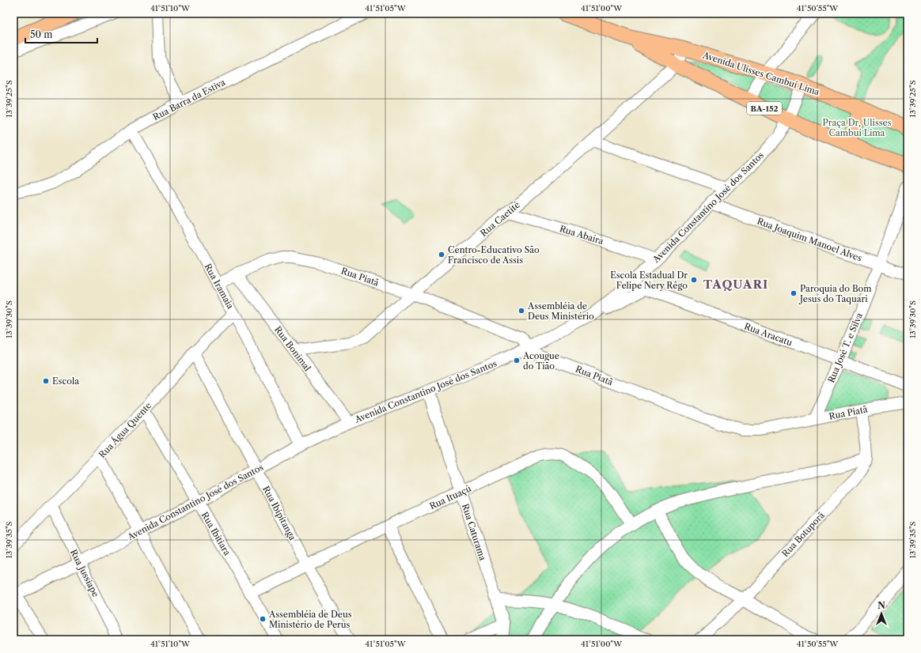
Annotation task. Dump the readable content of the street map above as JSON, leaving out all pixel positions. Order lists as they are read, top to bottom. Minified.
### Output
{"streets":{"main road":["Avenida Ulisses Cambuí Lima","BA-152"],"street":["Rua Barra da Estiva","Avenida Constantino José dos Santos","Rua Caetité","Rua Abaíra","Rua Joaquim Manoel Alves","Rua Piatã","Rua Iramaia","Rua Aracatu","Rua José T. e Silva","Rua Bonimal","Rua Água Quente","Rua Ituaçú","Rua Ibipitanga","Rua Caturama","Rua Ibitiara","Rua Botuporã","Rua Jussiape"]},"crossings":[["Avenida Ulisses Cambuí Lima","Avenida Constantino José dos Santos"],["Avenida Ulisses Cambuí Lima","Rua Caetité"],["Rua Barra da Estiva","Rua Iramaia"],["Avenida Constantino José dos Santos","Rua Abaíra"],["Avenida Constantino José dos Santos","Rua Joaquim Manoel Alves"],["Avenida Constantino José dos Santos","Rua Piatã"],["Avenida Constantino José dos Santos","Rua Iramaia"],["Avenida Constantino José dos Santos","Rua Aracatu"],["Avenida Constantino José dos Santos","Rua Bonimal"],["Avenida Constantino José dos Santos","Rua Ibipitanga"],["Avenida Constantino José dos Santos","Rua Caturama"],["Avenida Constantino José dos Santos","Rua Ibitiara"],["Avenida Constantino José dos Santos","Rua Jussiape"],["Rua Caetité","Rua Abaíra"],["Rua Caetité","Rua Piatã"],["Rua Caetité","Rua Bonimal"],["Rua Joaquim Manoel Alves","Rua José T. e Silva"],["Rua Piatã","Rua Iramaia"],["Rua Piatã","Rua José T. e Silva"],["Rua Piatã","Rua Bonimal"],["Rua Piatã","Rua Botuporã"],["Rua Iramaia","Rua Água Quente"],["Rua Aracatu","Rua José T. e Silva"],["Rua Água Quente","Rua Ibipitanga"],["Rua Água Quente","Rua Ibitiara"],["Rua Água Quente","Rua Jussiape"],["Rua Ituaçú","Rua Ibipitanga"],["Rua Ituaçú","Rua Caturama"],["Rua Ituaçú","Rua Ibitiara"]],"districts":["TAQUARI"],"parks":["Praça Dr, Ulisses Cambuí Lima"],"places":["Centro-Educativo São Francisco de Assis","Escola Estadual Dr Felipe Nery Rêgo","Paroquia do Bom Jesus do Taquari","Assembléia de Deus Ministério","Acougue do Tião","Escola","Assembléia de Deus Ministério de Perus"],"scale_bar":"50 m","north":"top","coordinates":["41°51'10\"W","41°51'05\"W","41°51'00\"W","41°50'55\"W","13°39'25\"S","13°39'30\"S","13°39'35\"S"]}
